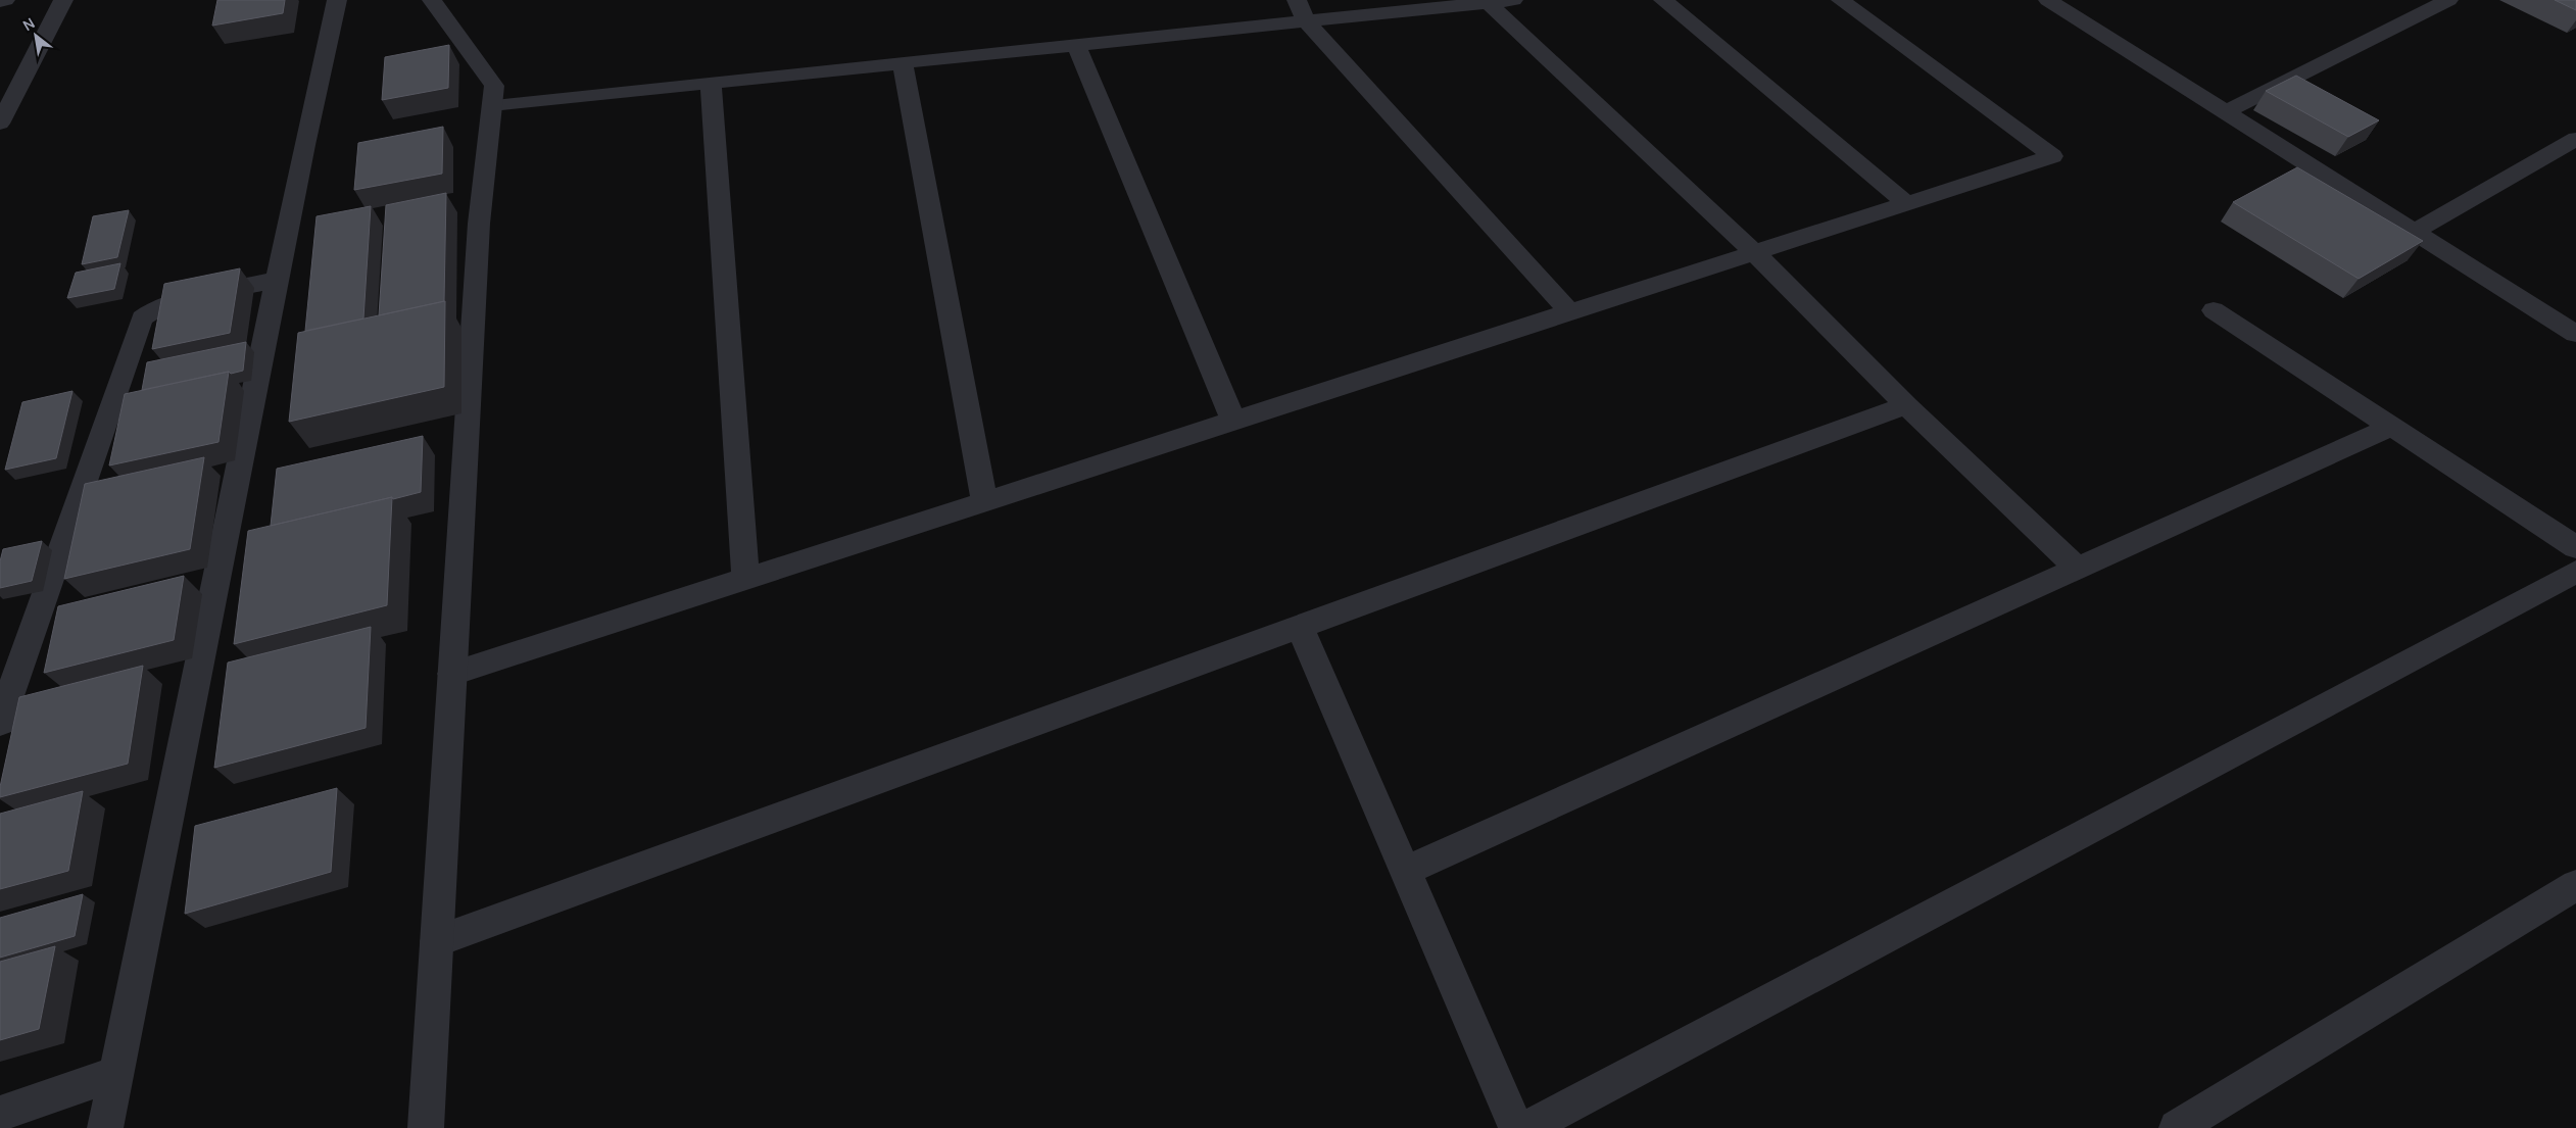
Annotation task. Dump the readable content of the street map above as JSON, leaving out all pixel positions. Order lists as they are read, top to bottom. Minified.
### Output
{"north":"top left"}
